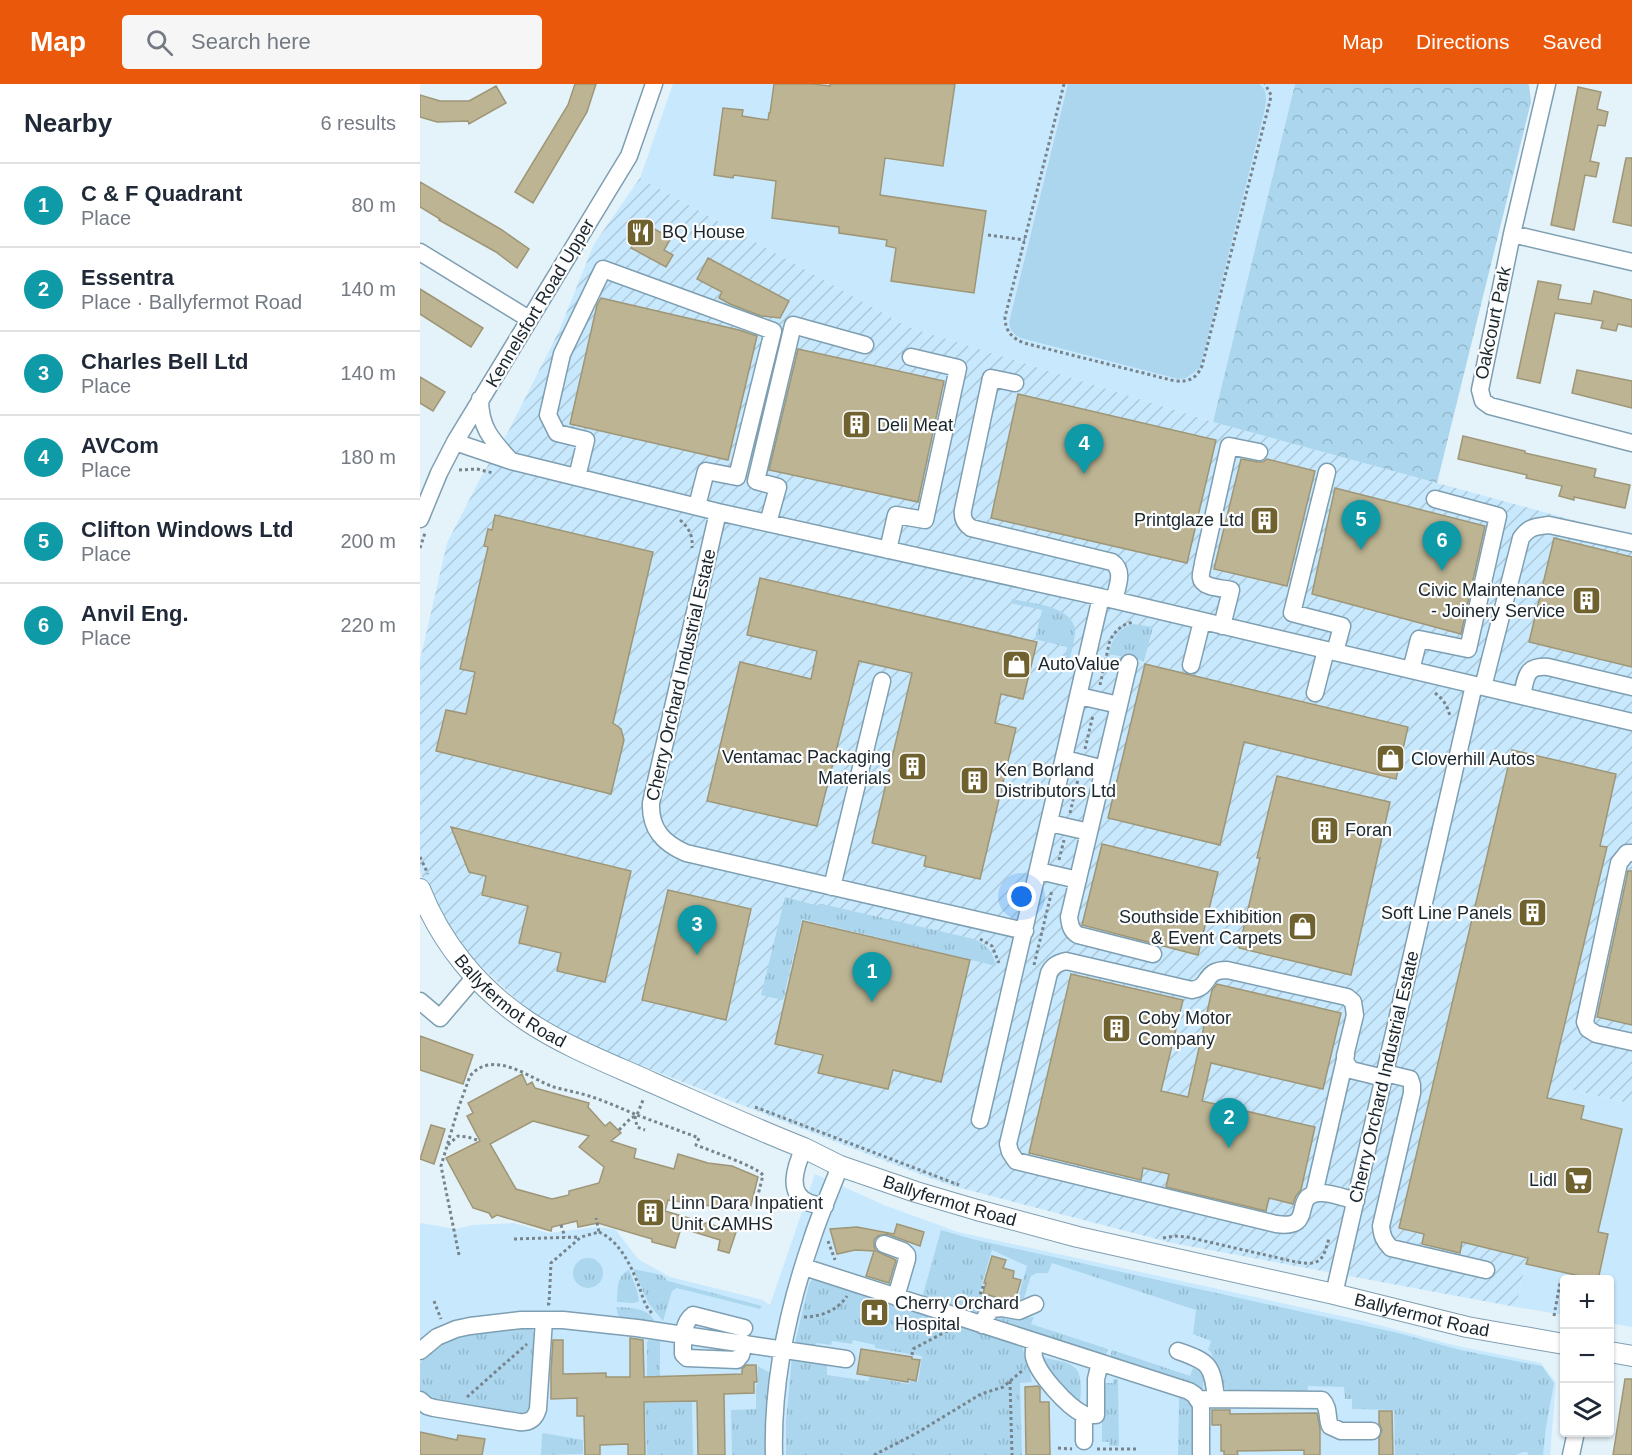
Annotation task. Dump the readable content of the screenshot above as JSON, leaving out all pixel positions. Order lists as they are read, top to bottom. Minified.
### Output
{"streets":{"main road":["Ballyfermot Road"],"street":["Kennelsfort Road Upper","Oakcourt Park","Cherry Orchard Industrial Estate"]},"crossings":[["Cherry Orchard Industrial Estate","Ballyfermot Road"]],"places":{"restaurant":["BQ House"],"building":["Deli Meat","Printglaze Ltd","Civic Maintenance - Joinery Service","Ventamac Packaging Materials","Ken Borland Distributors Ltd","Foran","Soft Line Panels","Coby Motor Company","Linn Dara Inpatient Unit CAMHS"],"shop":["AutoValue","Cloverhill Autos","Southside Exhibition & Event Carpets"],"supermarket":["Lidl"],"hospital":["Cherry Orchard Hospital"]},"page":{"header":"Map","search":"Search here","nav":["Map","Directions","Saved"],"heading":["Nearby","6 results"],"list":[{"mark":"1","name":"C & F Quadrant","note":"Place","value":"80 m"},{"mark":"2","name":"Essentra","note":"Place · Ballyfermot Road","value":"140 m"},{"mark":"3","name":"Charles Bell Ltd","note":"Place","value":"140 m"},{"mark":"4","name":"AVCom","note":"Place","value":"180 m"},{"mark":"5","name":"Clifton Windows Ltd","note":"Place","value":"200 m"},{"mark":"6","name":"Anvil Eng.","note":"Place","value":"220 m"}],"pins":["4","5","6","3","1","2"],"map_buttons":["+","−"]}}
